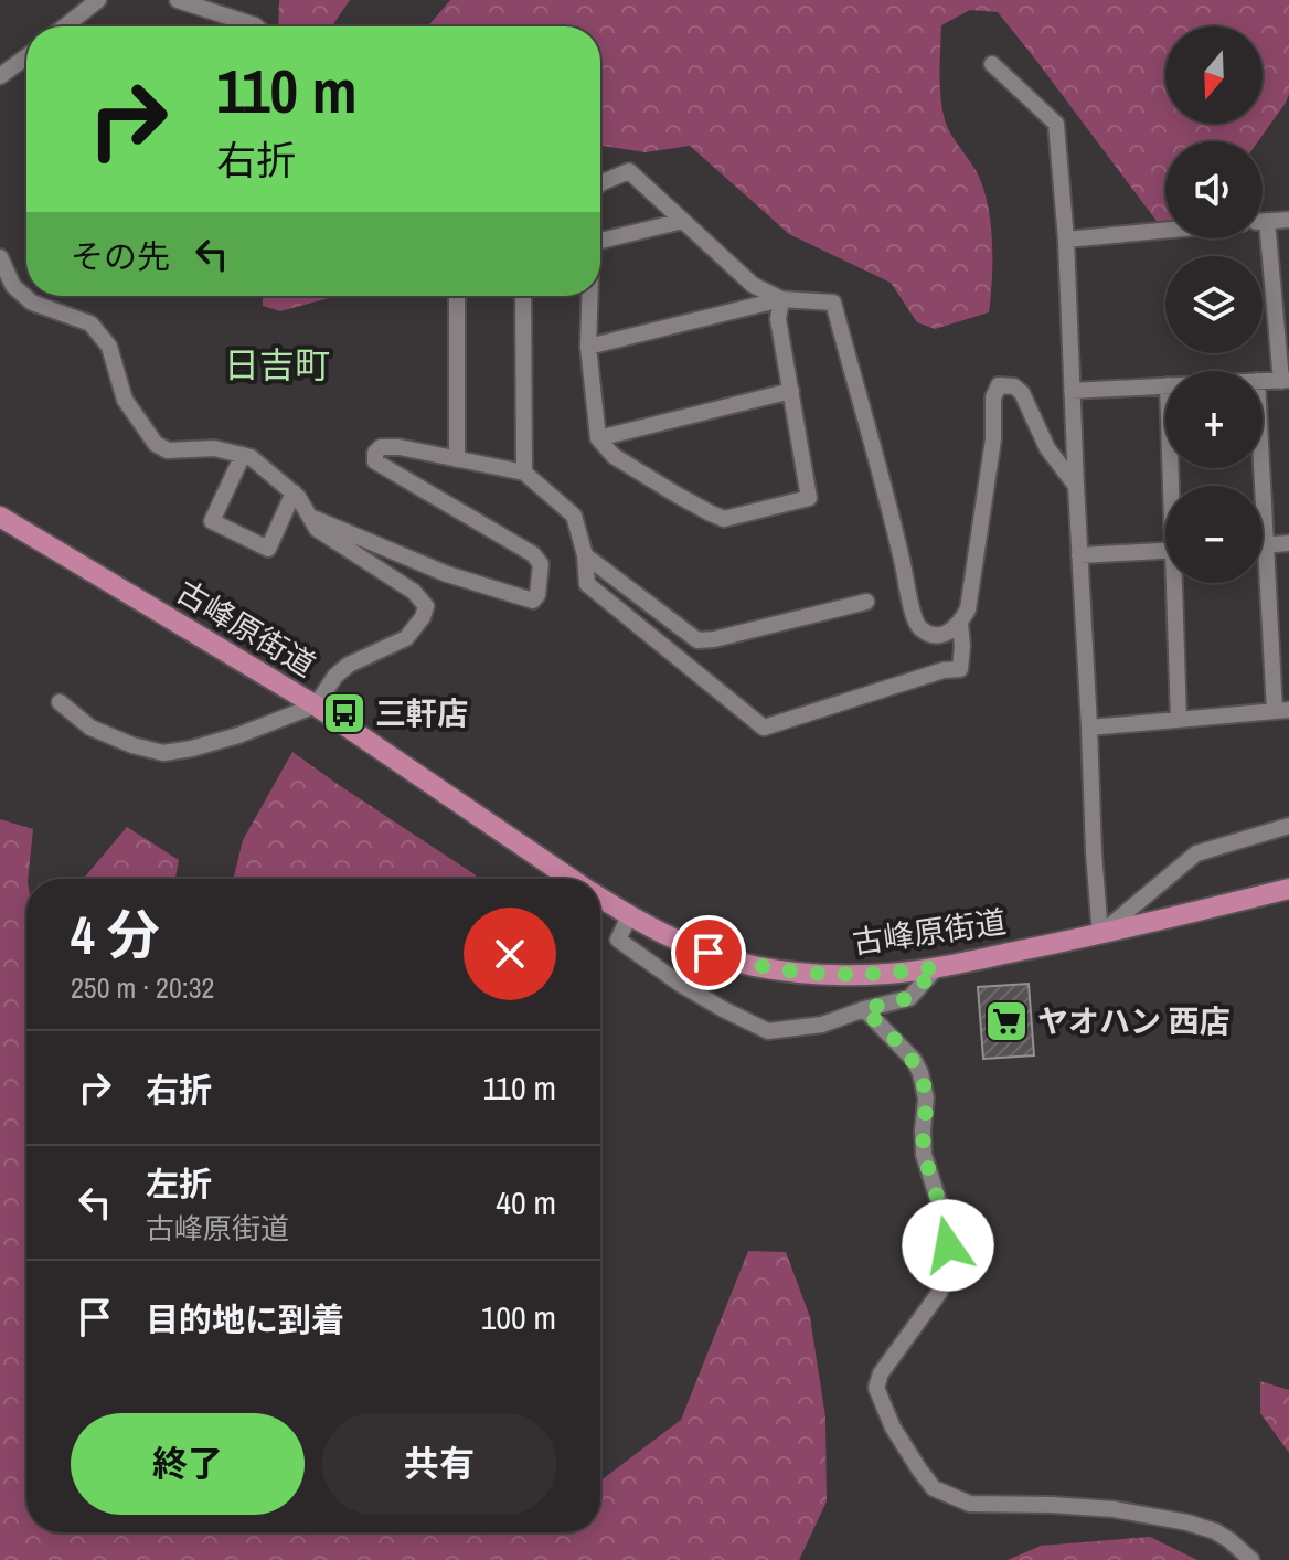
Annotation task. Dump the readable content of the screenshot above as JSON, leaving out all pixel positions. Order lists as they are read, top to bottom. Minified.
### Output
{"streets":{"main road":["古峰原街道"]},"districts":["日吉町"],"places":{"bus stop":["三軒店"],"supermarket":["ヤオハン 西店"]},"north":"bottom","page":{"map_buttons":["+","−"],"turn":["110 m","右折"],"then":"その先","heading":["4 分","250 m · 20:32"],"list":[{"name":"右折","value":"110 m"},{"name":"左折","note":"古峰原街道","value":"40 m"},{"name":"目的地に到着","value":"100 m"}],"buttons":["終了","共有"]}}
